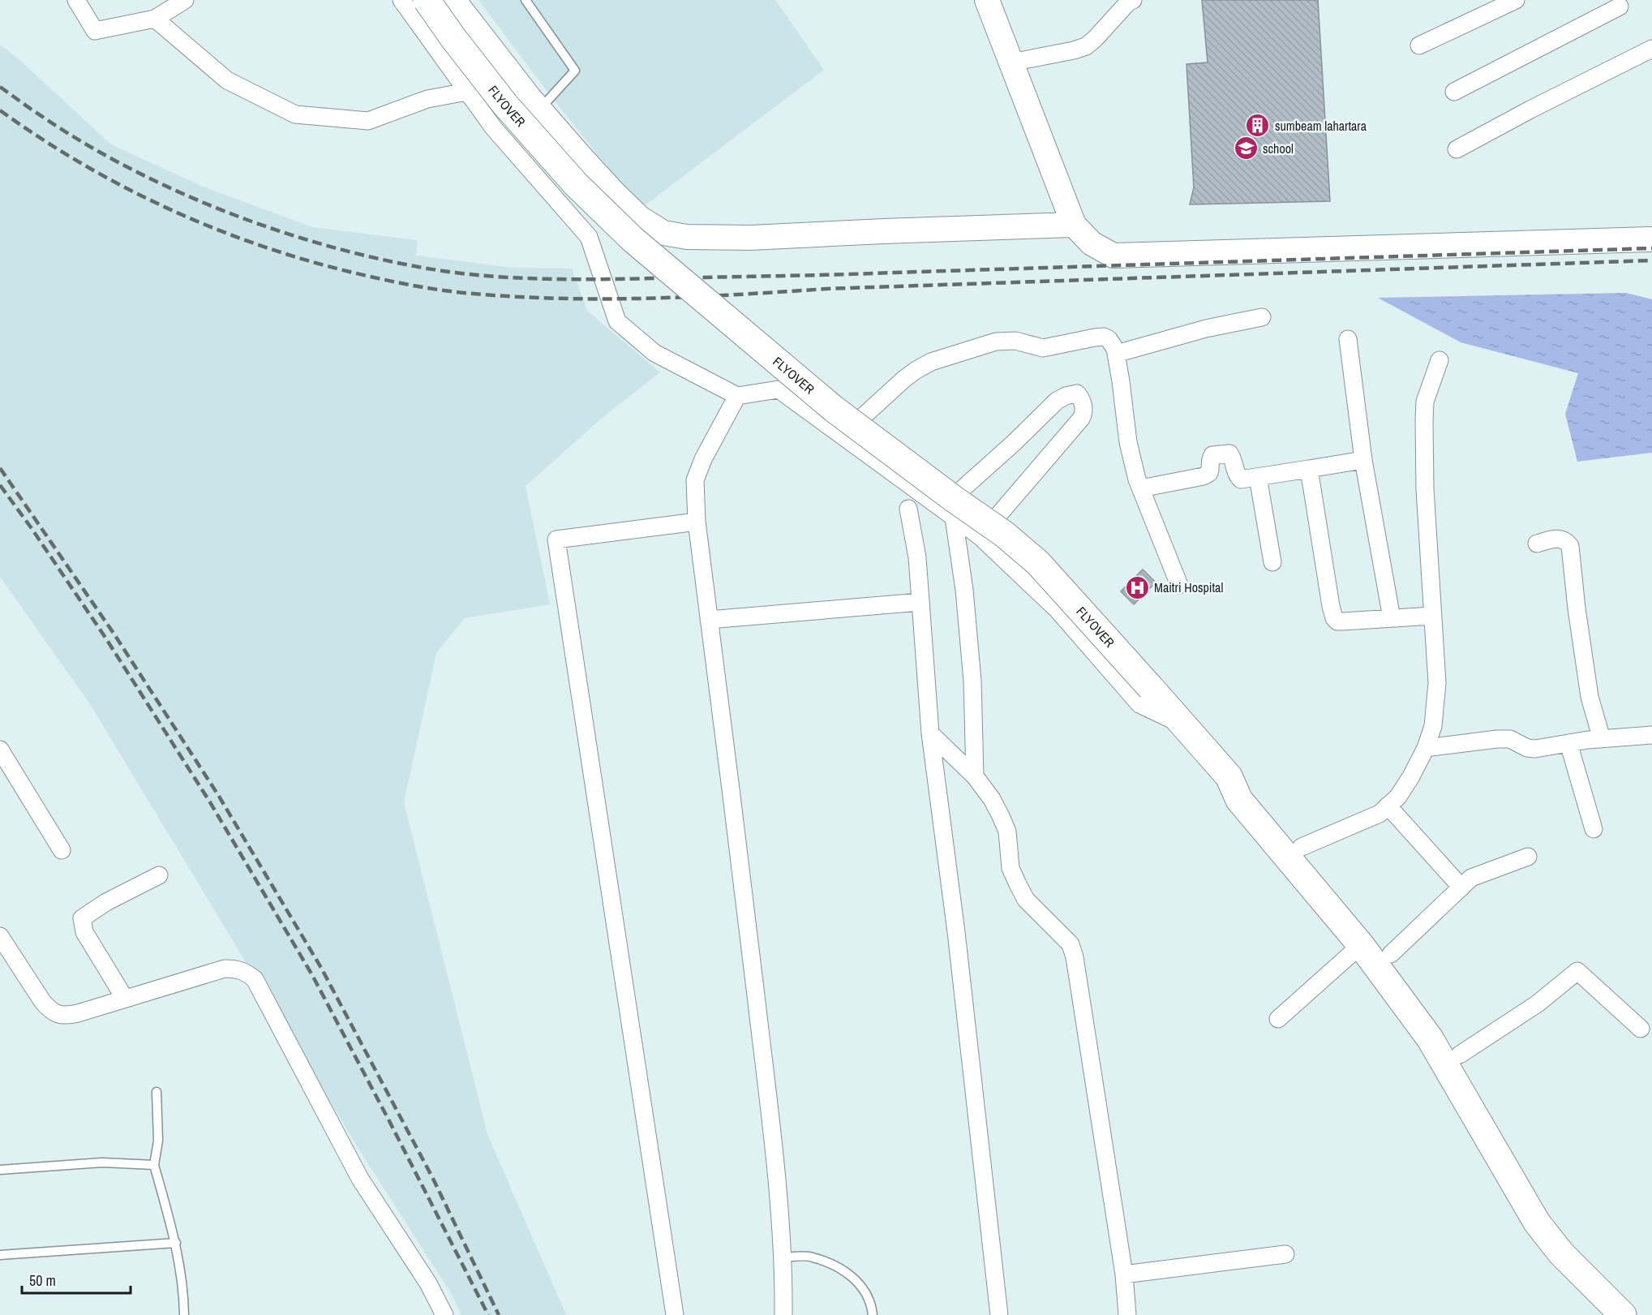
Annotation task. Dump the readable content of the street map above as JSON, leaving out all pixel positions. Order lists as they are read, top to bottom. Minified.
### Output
{"streets":{"highway":["FLYOVER"]},"places":{"building":["sumbeam lahartara"],"school or university":["school"],"hospital":["Maitri Hospital"]},"scale_bar":"50 m"}
